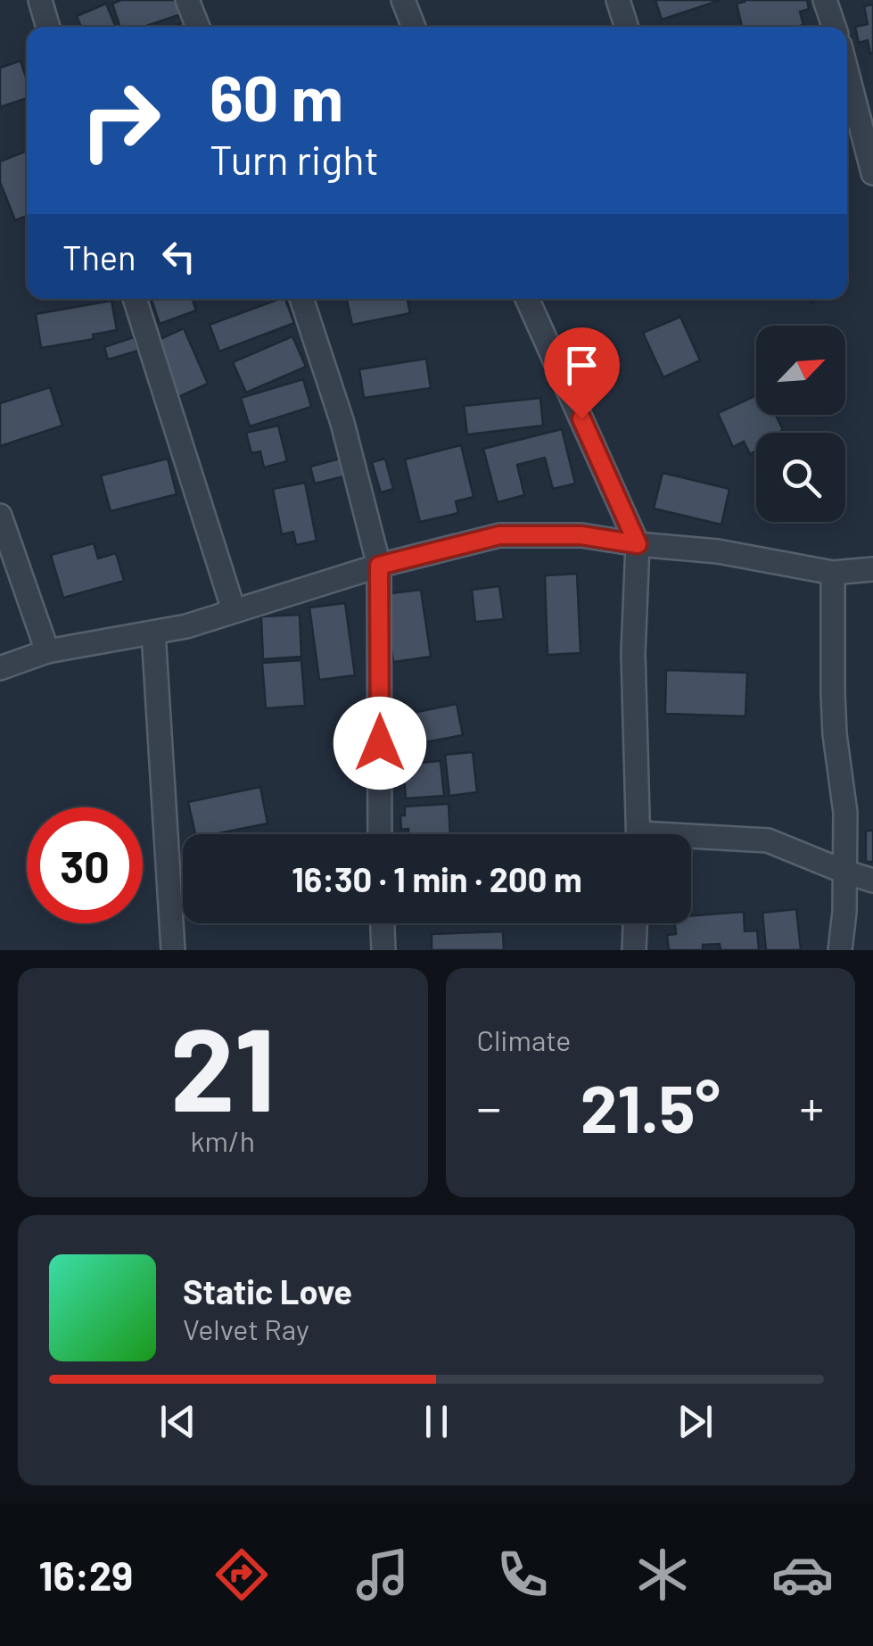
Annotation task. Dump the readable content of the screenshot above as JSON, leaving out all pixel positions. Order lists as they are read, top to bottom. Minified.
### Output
{"north":"top right","page":{"turn":["60 m","Turn right"],"then":"Then","limit":"30","trip":"16:30 · 1 min · 200 m","tile":[["21","km/h"],"Climate"],"heat":["−","21.5°","+"],"song":["Static Love","Velvet Ray"],"tabs":"16:29"}}
